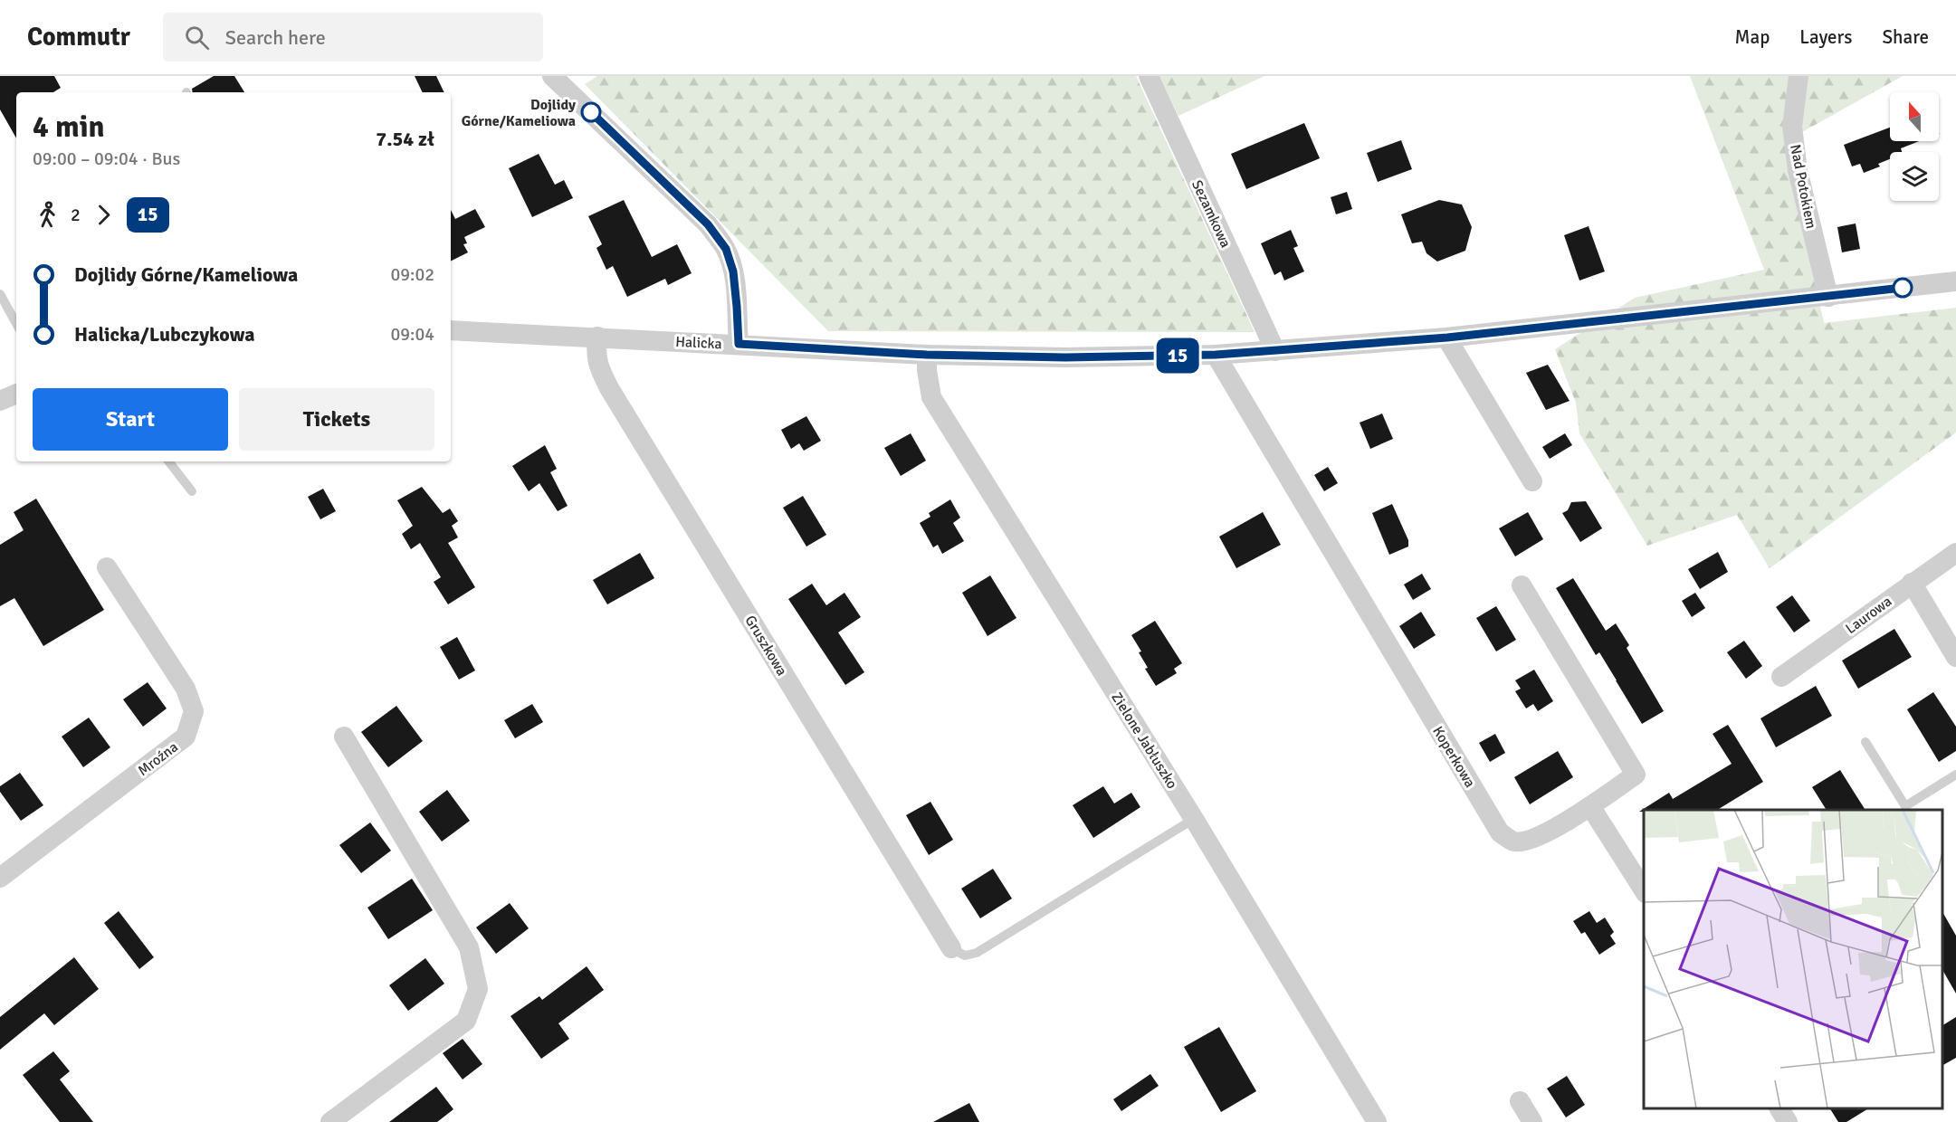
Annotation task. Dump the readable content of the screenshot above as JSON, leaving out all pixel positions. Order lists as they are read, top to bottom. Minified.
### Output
{"streets":{"street":["Nad Potokiem","Sezamkowa","Halicka","Laurowa","Gruszkowa","Zielone Jabłuszko","Koperkowa","Mroźna"]},"crossings":[["Nad Potokiem","Halicka"],["Sezamkowa","Halicka"],["Halicka","Gruszkowa"],["Halicka","Zielone Jabłuszko"],["Halicka","Koperkowa"]],"places":["Dojlidy Górne/Kameliowa"],"lines":["bus line 15"],"north":"top","page":{"header":"Commutr","search":"Search here","nav":["Map","Layers","Share"],"on_map":"15","heading":["4 min","09:00 – 09:04 · Bus","7.54 zł"],"legs":["2","15"],"list":[{"name":"Dojlidy Górne/Kameliowa","value":"09:02"},{"name":"Halicka/Lubczykowa","value":"09:04"}],"buttons":["Start","Tickets"]}}
